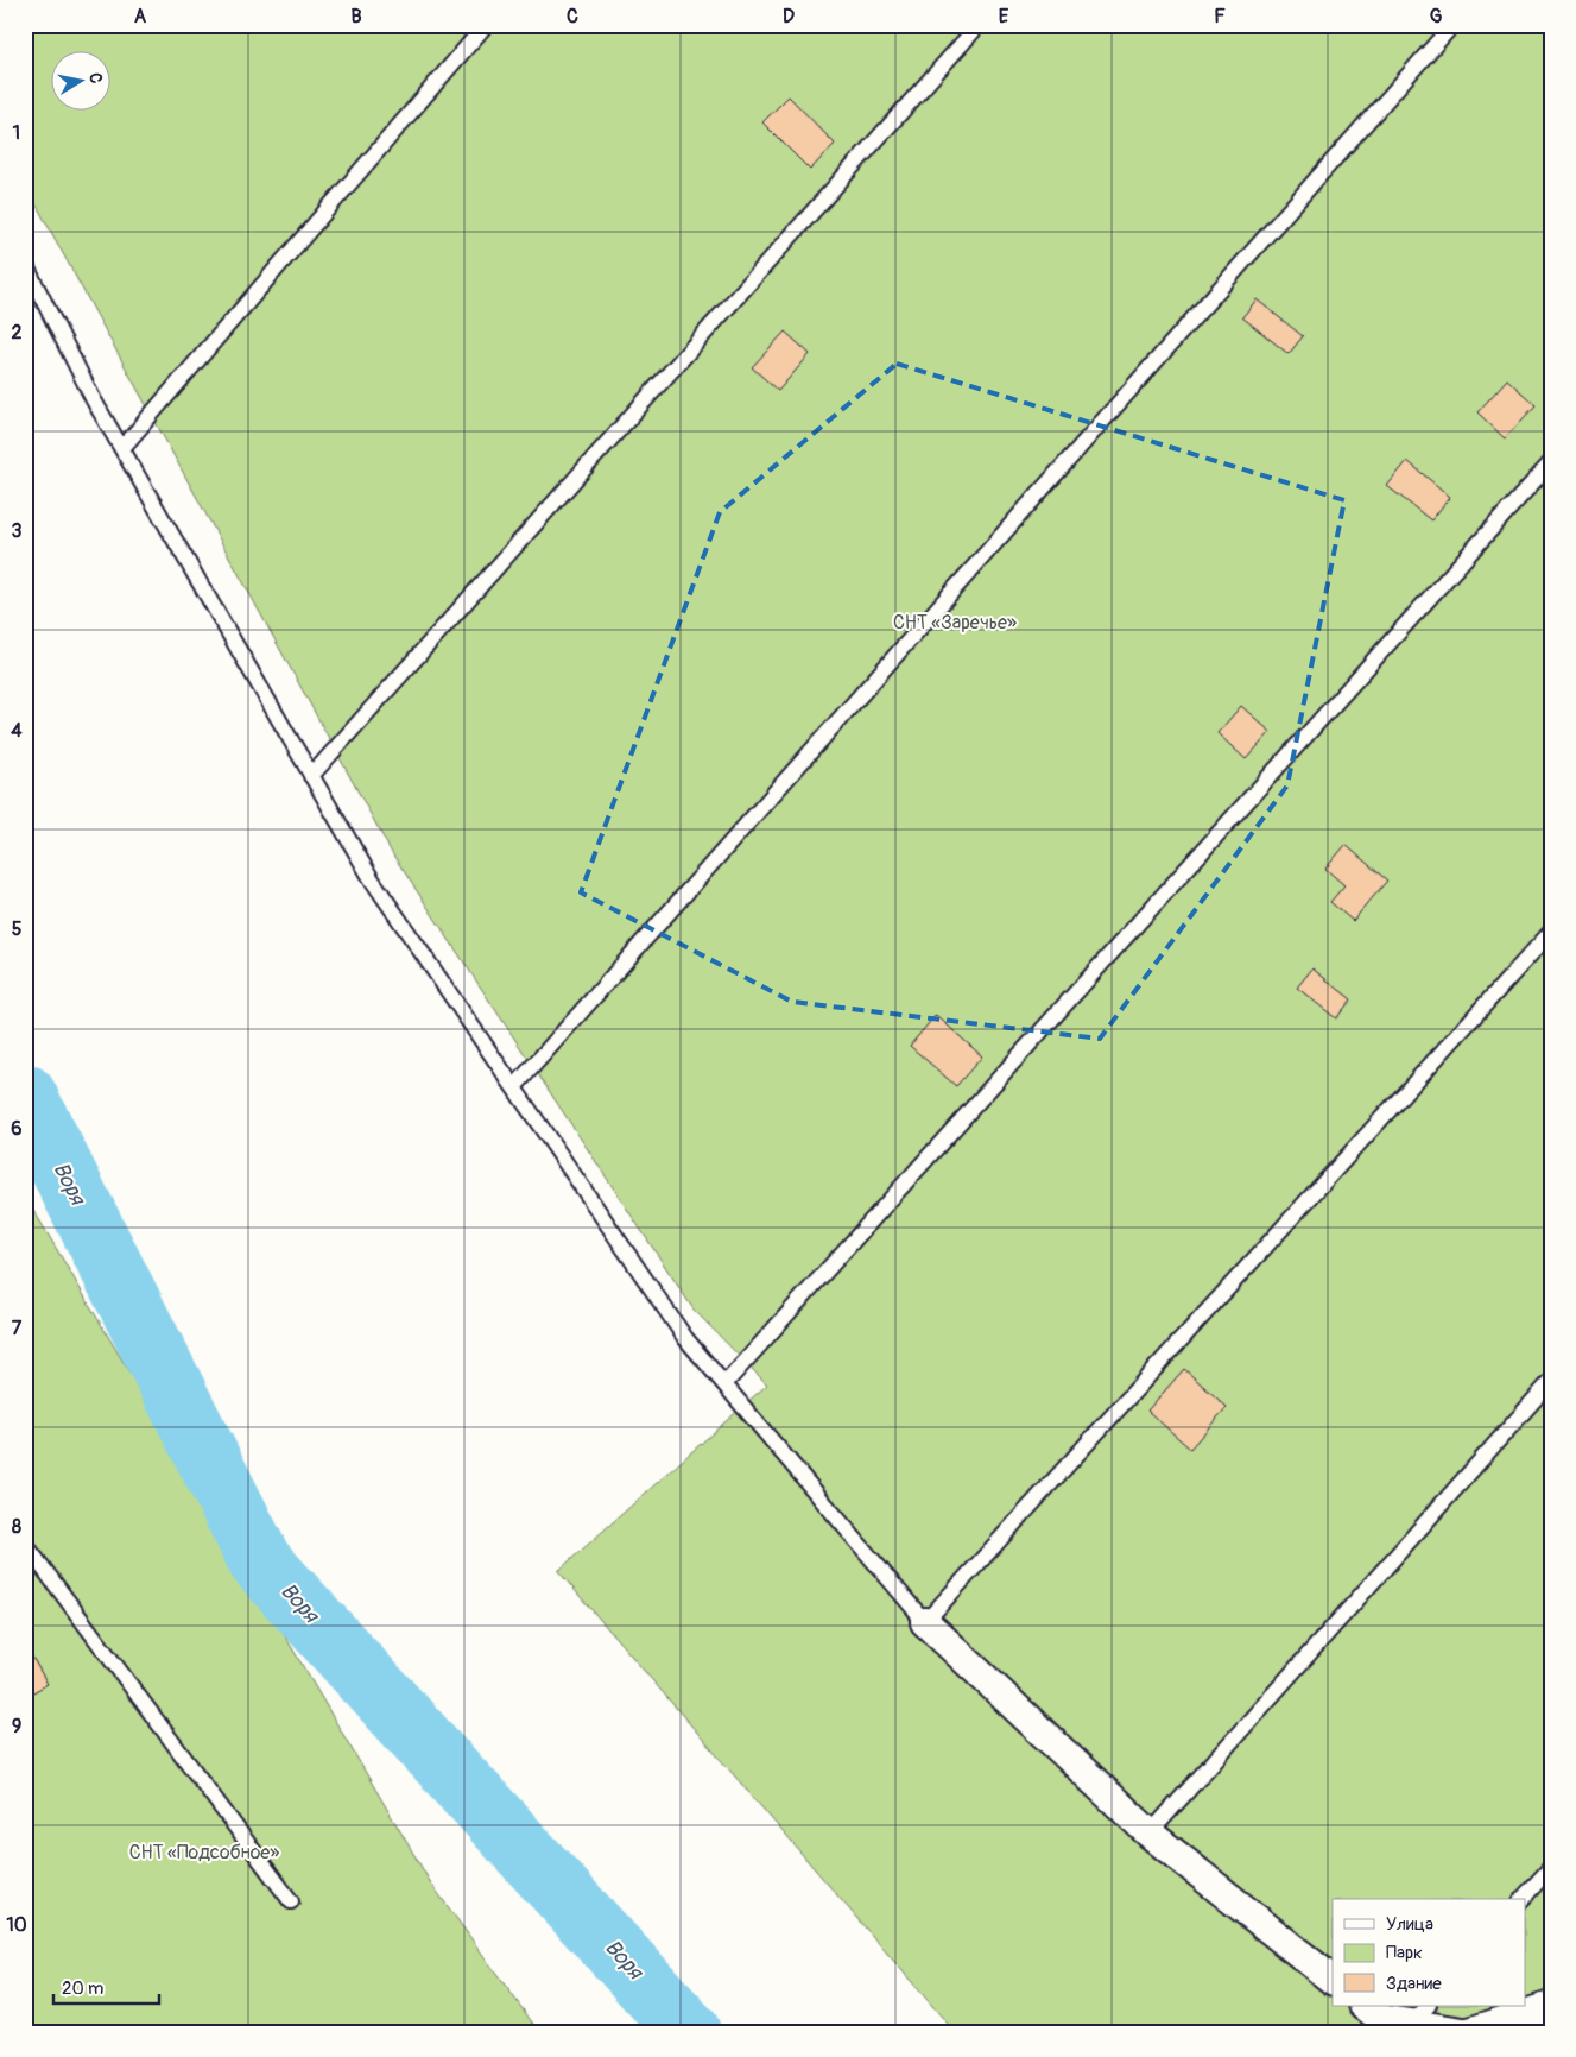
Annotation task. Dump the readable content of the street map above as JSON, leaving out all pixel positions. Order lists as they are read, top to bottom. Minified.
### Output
{"water":["Воря"],"parks":["СНТ «Заречье»","СНТ «Подсобное»"],"legend":["Улица","Парк","Здание"],"scale_bar":"20 m","north":"right","grid":{"columns":["A","B","C","D","E","F","G"],"rows":["1","2","3","4","5","6","7","8","9","10"]}}
